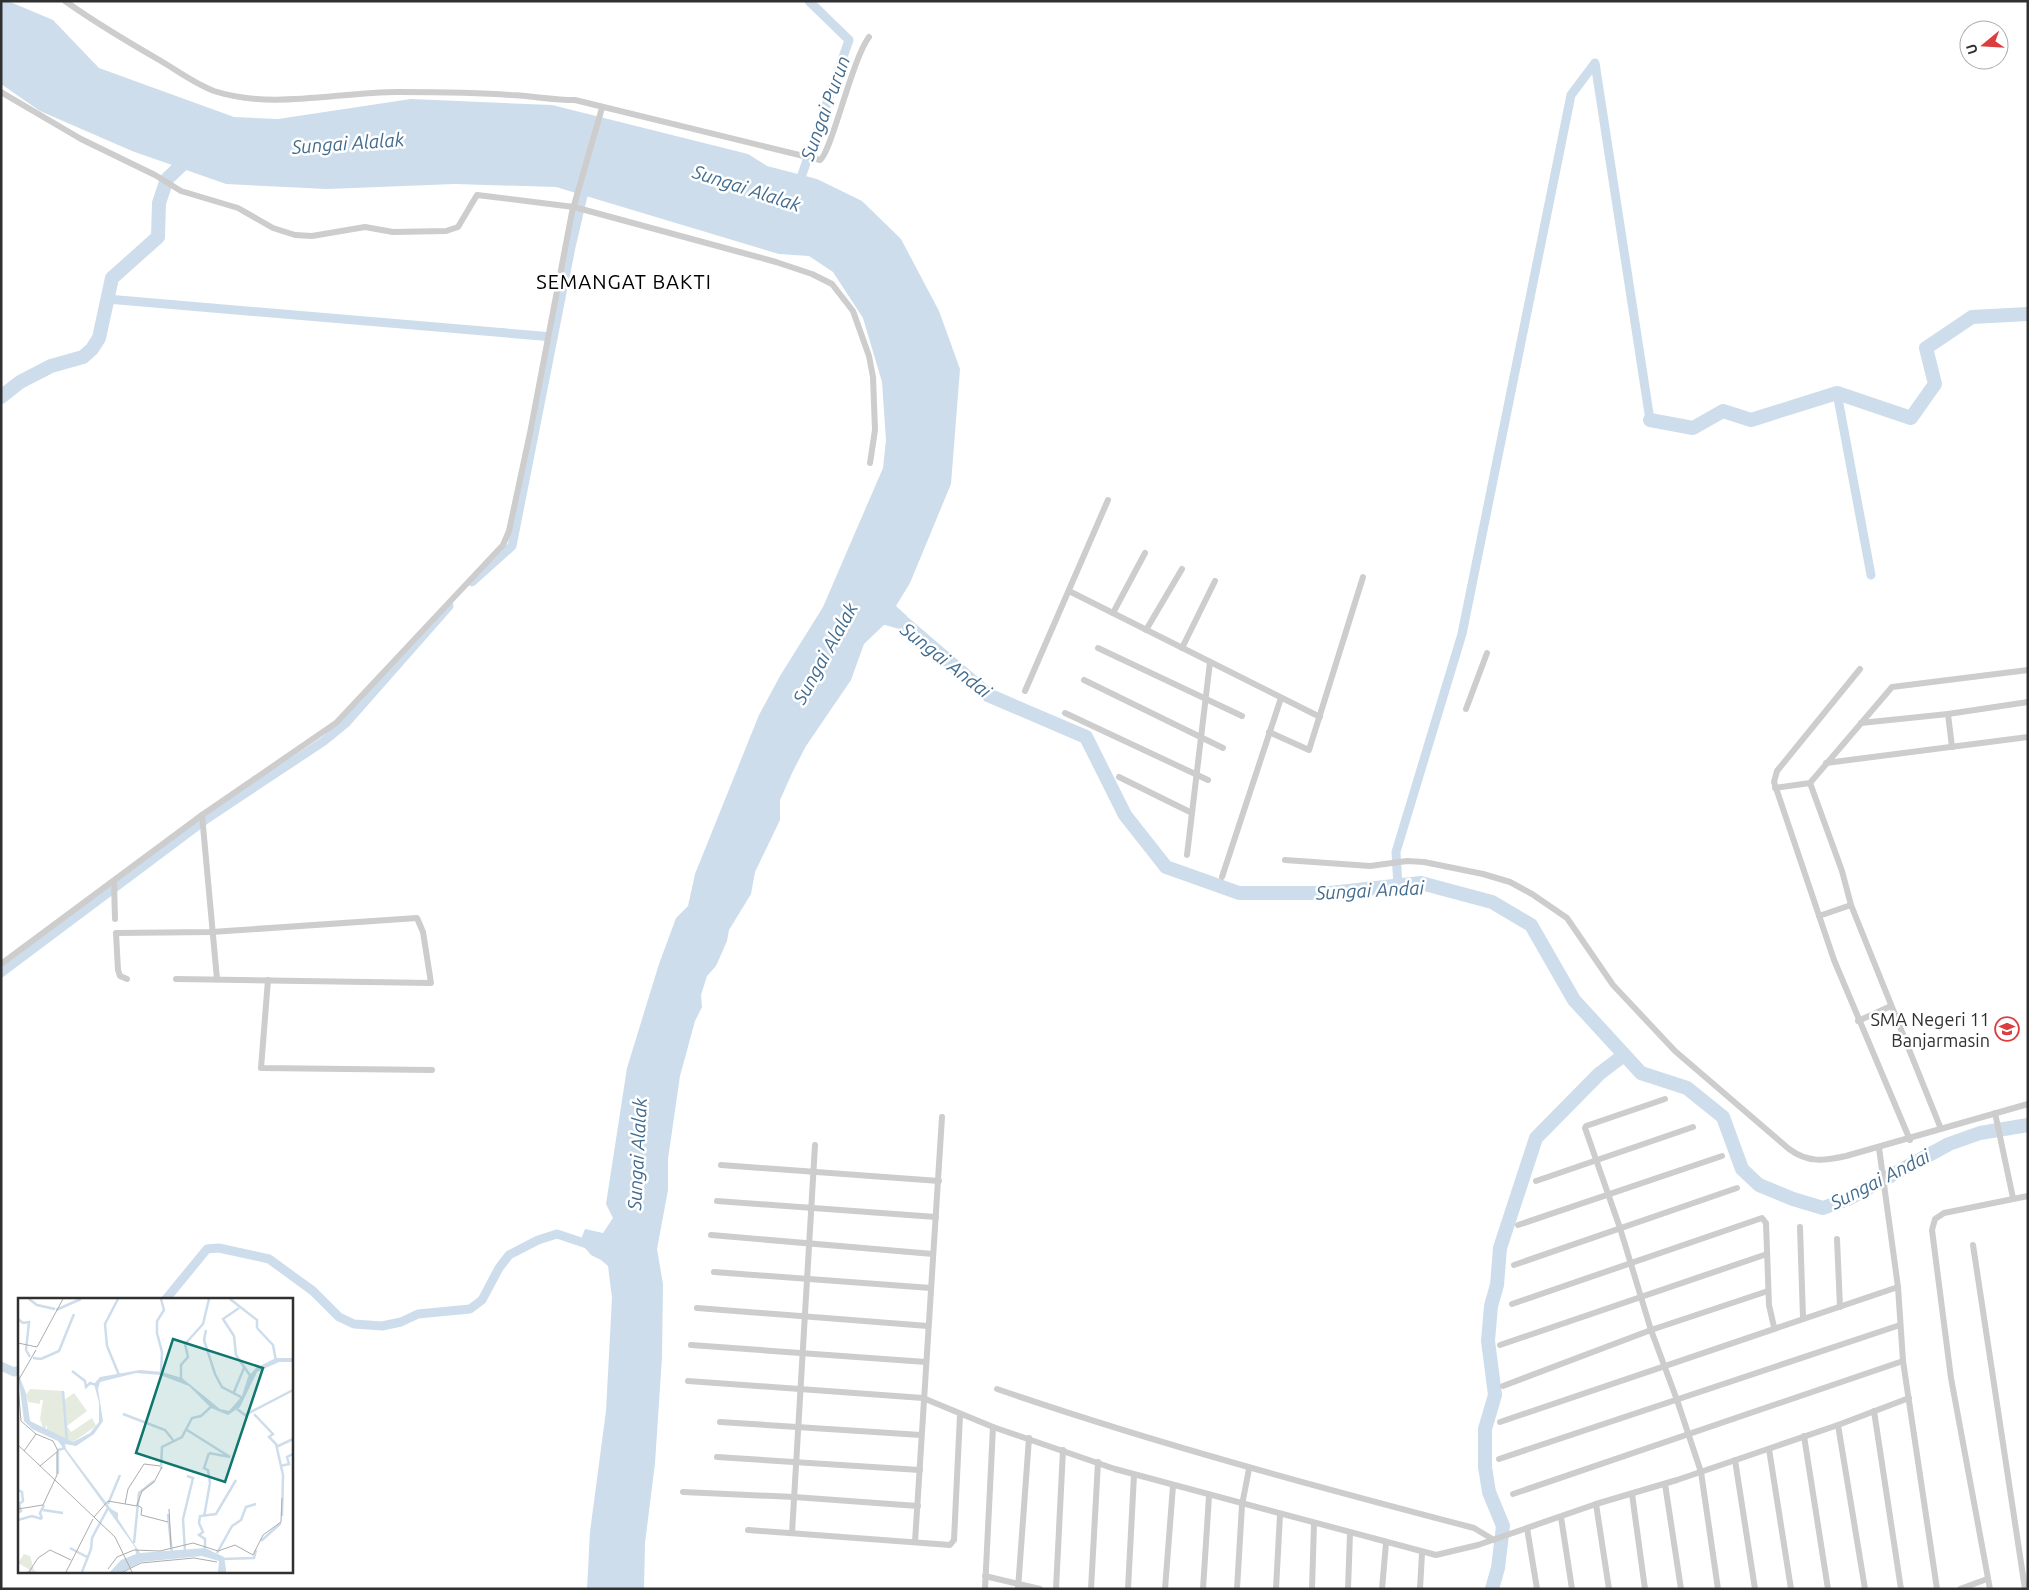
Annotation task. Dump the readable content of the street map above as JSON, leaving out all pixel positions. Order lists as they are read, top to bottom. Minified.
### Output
{"districts":["SEMANGAT BAKTI"],"water":["Sungai Purun","Sungai Alalak","Sungai Andai"],"places":{"school or university":["SMA Negeri 11 Banjarmasin"]},"north":"left"}
